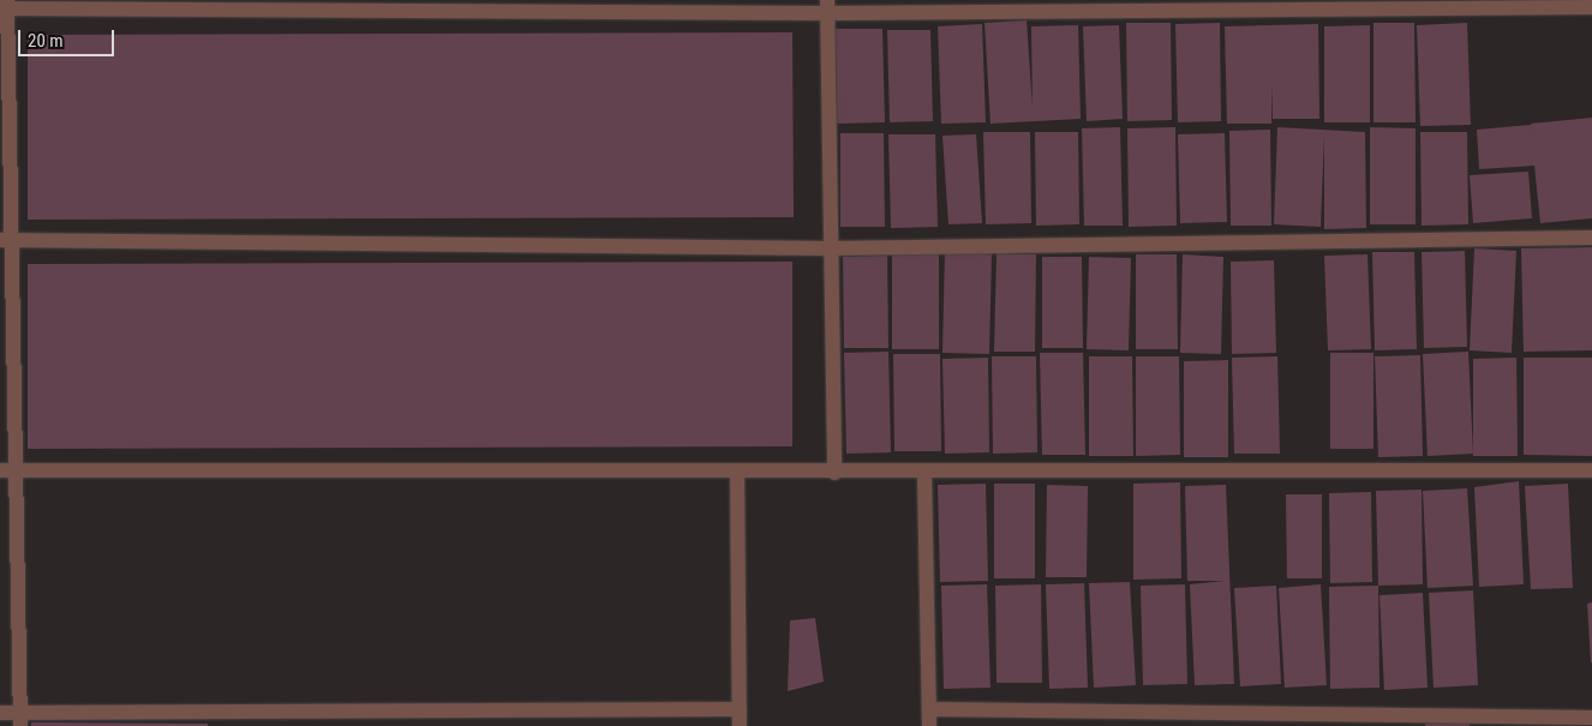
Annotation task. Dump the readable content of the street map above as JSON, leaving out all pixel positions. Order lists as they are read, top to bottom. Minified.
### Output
{"scale_bar":"20 m"}
